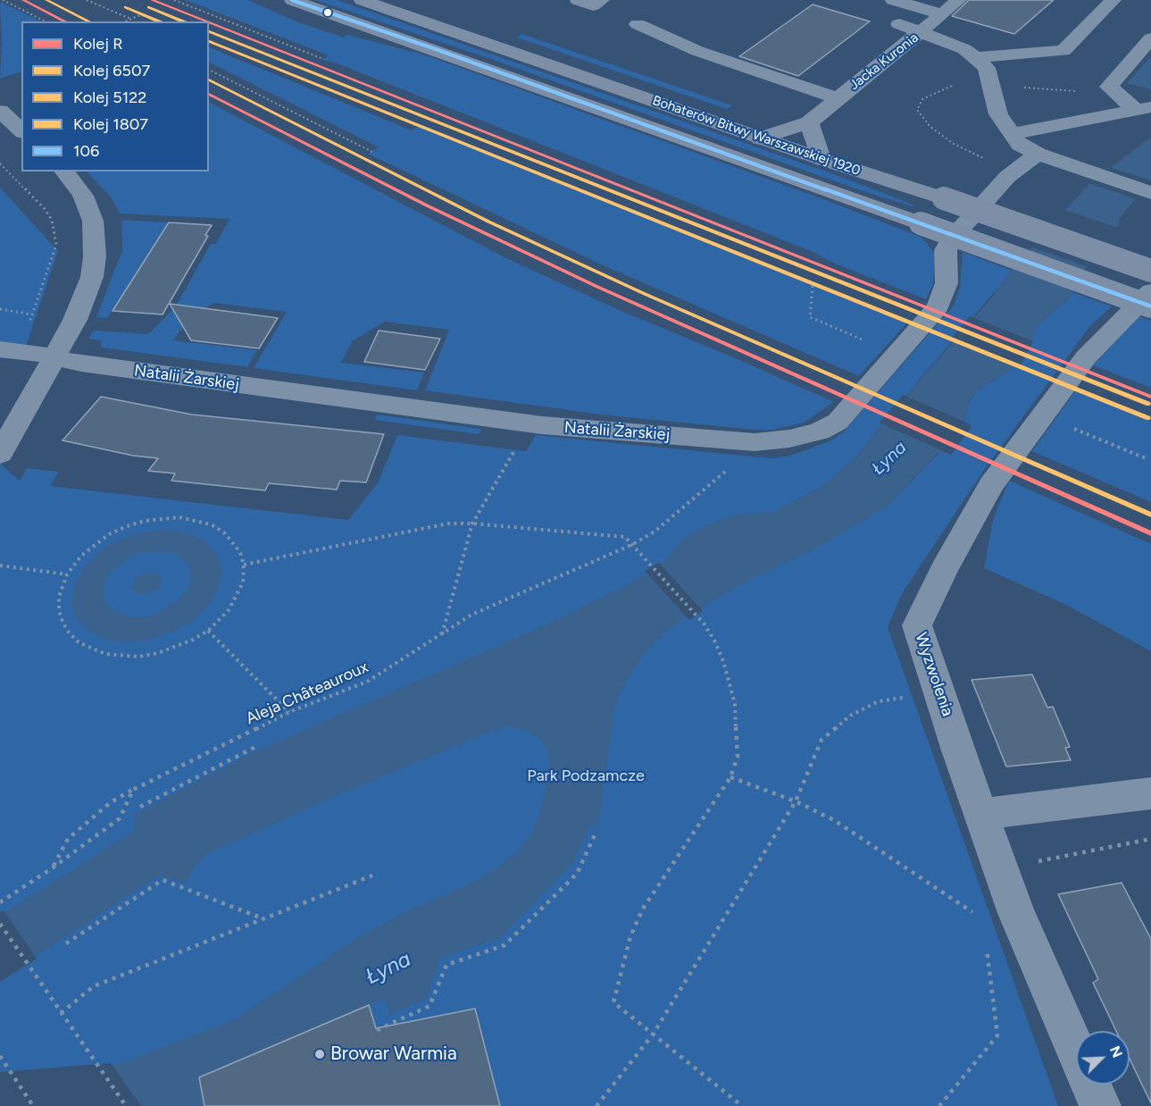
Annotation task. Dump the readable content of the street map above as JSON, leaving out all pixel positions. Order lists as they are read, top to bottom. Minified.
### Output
{"streets":{"main road":["Bohaterów Bitwy Warszawskiej 1920"],"street":["Jacka Kuronia","Natalii Żarskiej","Wyzwolenia"],"path":["Aleja Châteauroux"]},"crossings":[["Jacka Kuronia","Bohaterów Bitwy Warszawskiej 1920"]],"water":["Łyna"],"parks":["Park Podzamcze"],"places":["Browar Warmia"],"lines":["rail line R","rail line 6507","transit line 106","rail line 5122","rail line 1807"],"legend":["Kolej R","Kolej 6507","Kolej 5122","Kolej 1807","106"],"north":"top right"}
